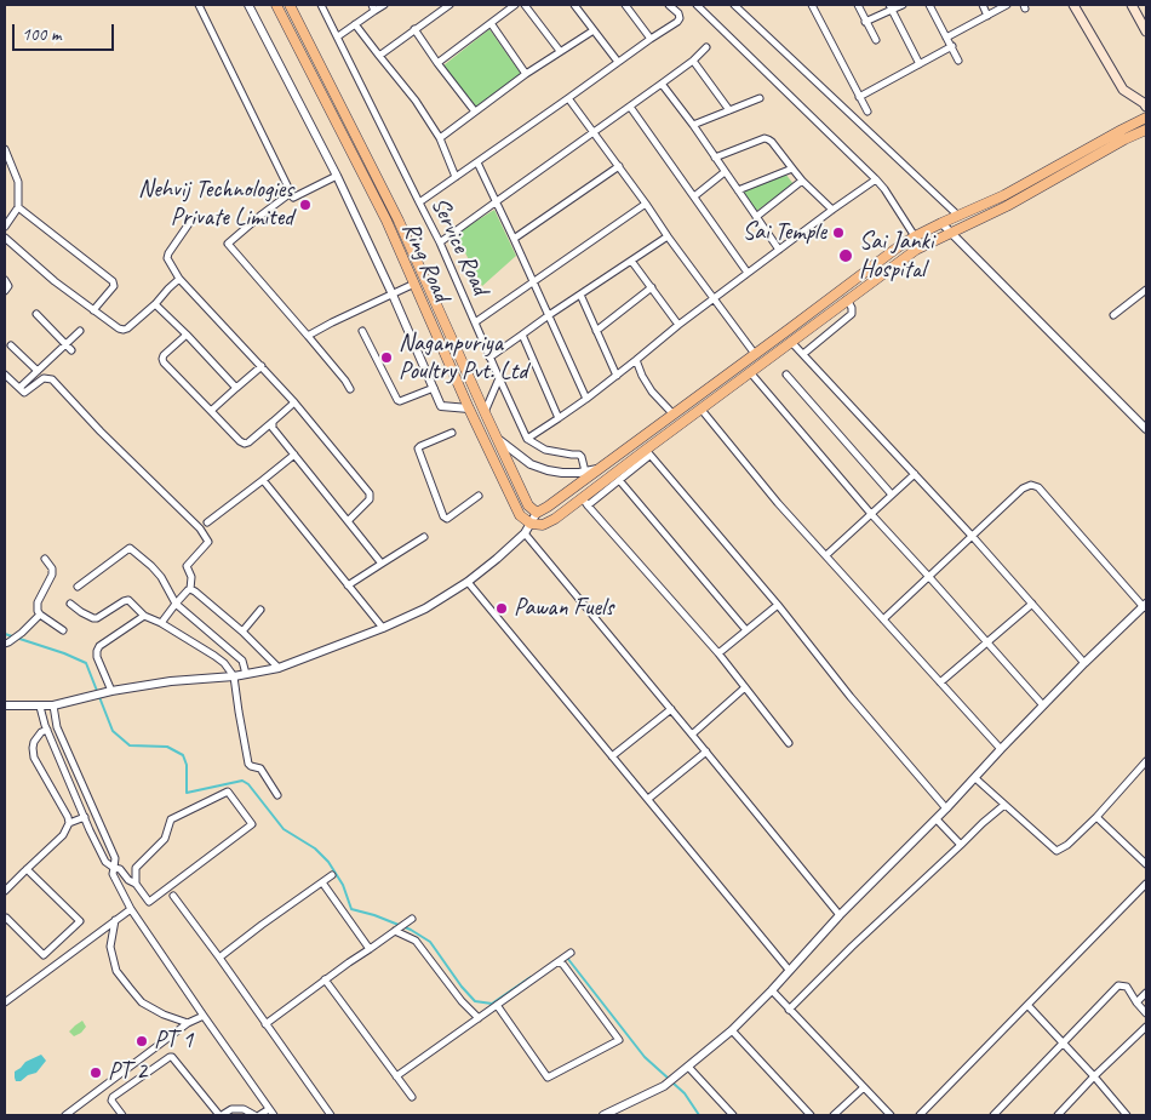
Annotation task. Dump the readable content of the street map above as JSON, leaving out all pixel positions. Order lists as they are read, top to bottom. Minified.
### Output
{"streets":{"main road":["Ring Road"],"street":["Service Road"]},"places":["Nehvij Technologies Private Limited","Sai Temple","Sai Janki Hospital","Naganpuriya Poultry Pvt. Ltd","Pawan Fuels","PT 1","PT 2"],"scale_bar":"100 m"}
